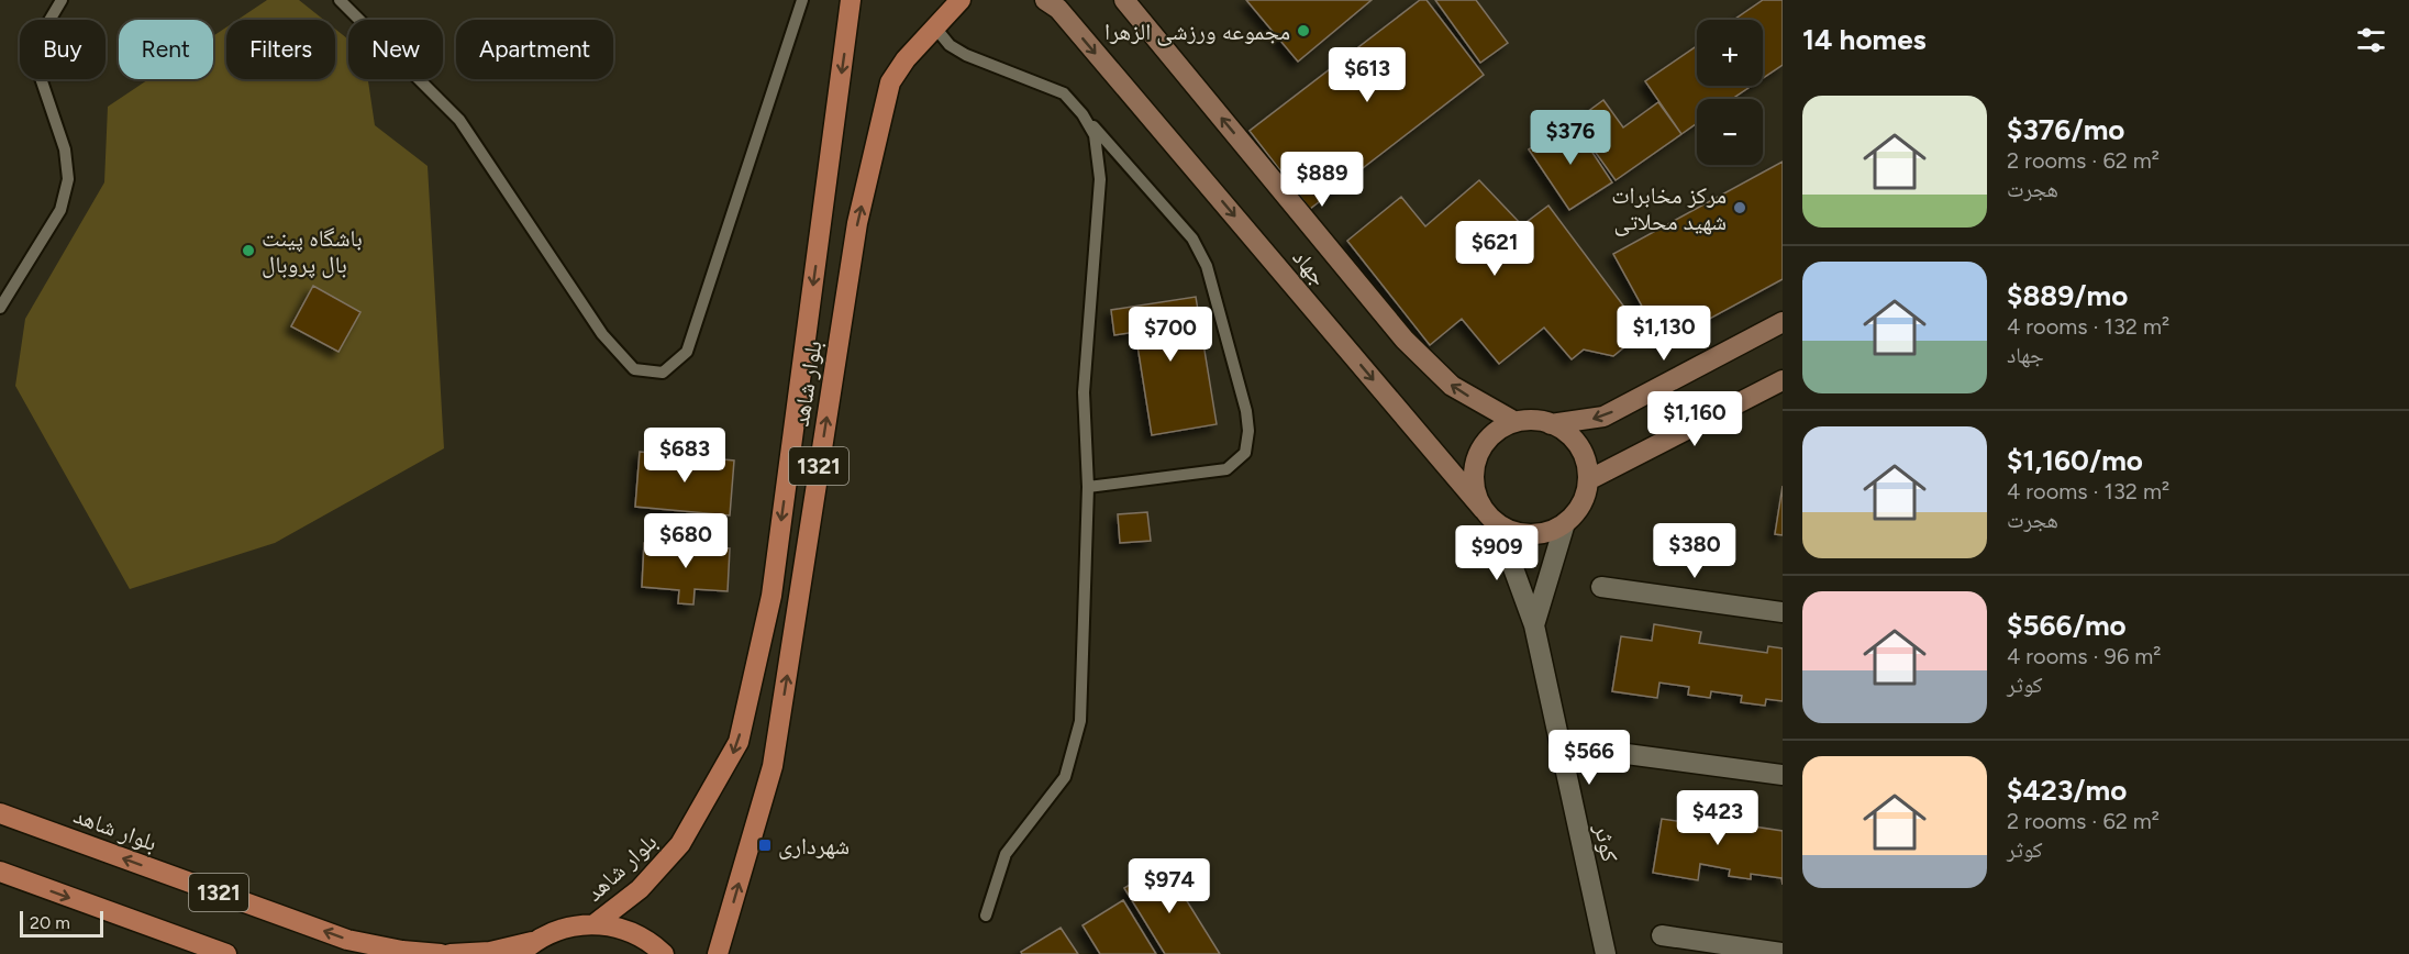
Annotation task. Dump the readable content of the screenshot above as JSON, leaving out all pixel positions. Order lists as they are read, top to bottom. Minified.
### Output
{"streets":{"main road":["جهاد","بلوار شاهد","1321"],"street":["کوثر"]},"crossings":[["جهاد","کوثر"]],"places":{"other":["مجموعه ورزشی الزهرا","مرکز مخابرات شهید محلاتی","باشگاه پینت بال پروبال"],"transit":["شهرداری"]},"scale_bar":"20 m","page":{"heading":"14 homes","map_buttons":["+","−"],"chip":["Buy","Rent","Filters","New","Apartment"],"price":["$613","$376","$889","$621","$1,130","$700","$1,160","$683","$680","$380","$909","$566","$423","$974"],"list":[{"name":"$376/mo","note":"2 rooms · 62 m² · هجرت"},{"name":"$889/mo","note":"4 rooms · 132 m² · جهاد"},{"name":"$1,160/mo","note":"4 rooms · 132 m² · هجرت"},{"name":"$566/mo","note":"4 rooms · 96 m² · کوثر"},{"name":"$423/mo","note":"2 rooms · 62 m² · کوثر"}],"scale":"20 m"}}
